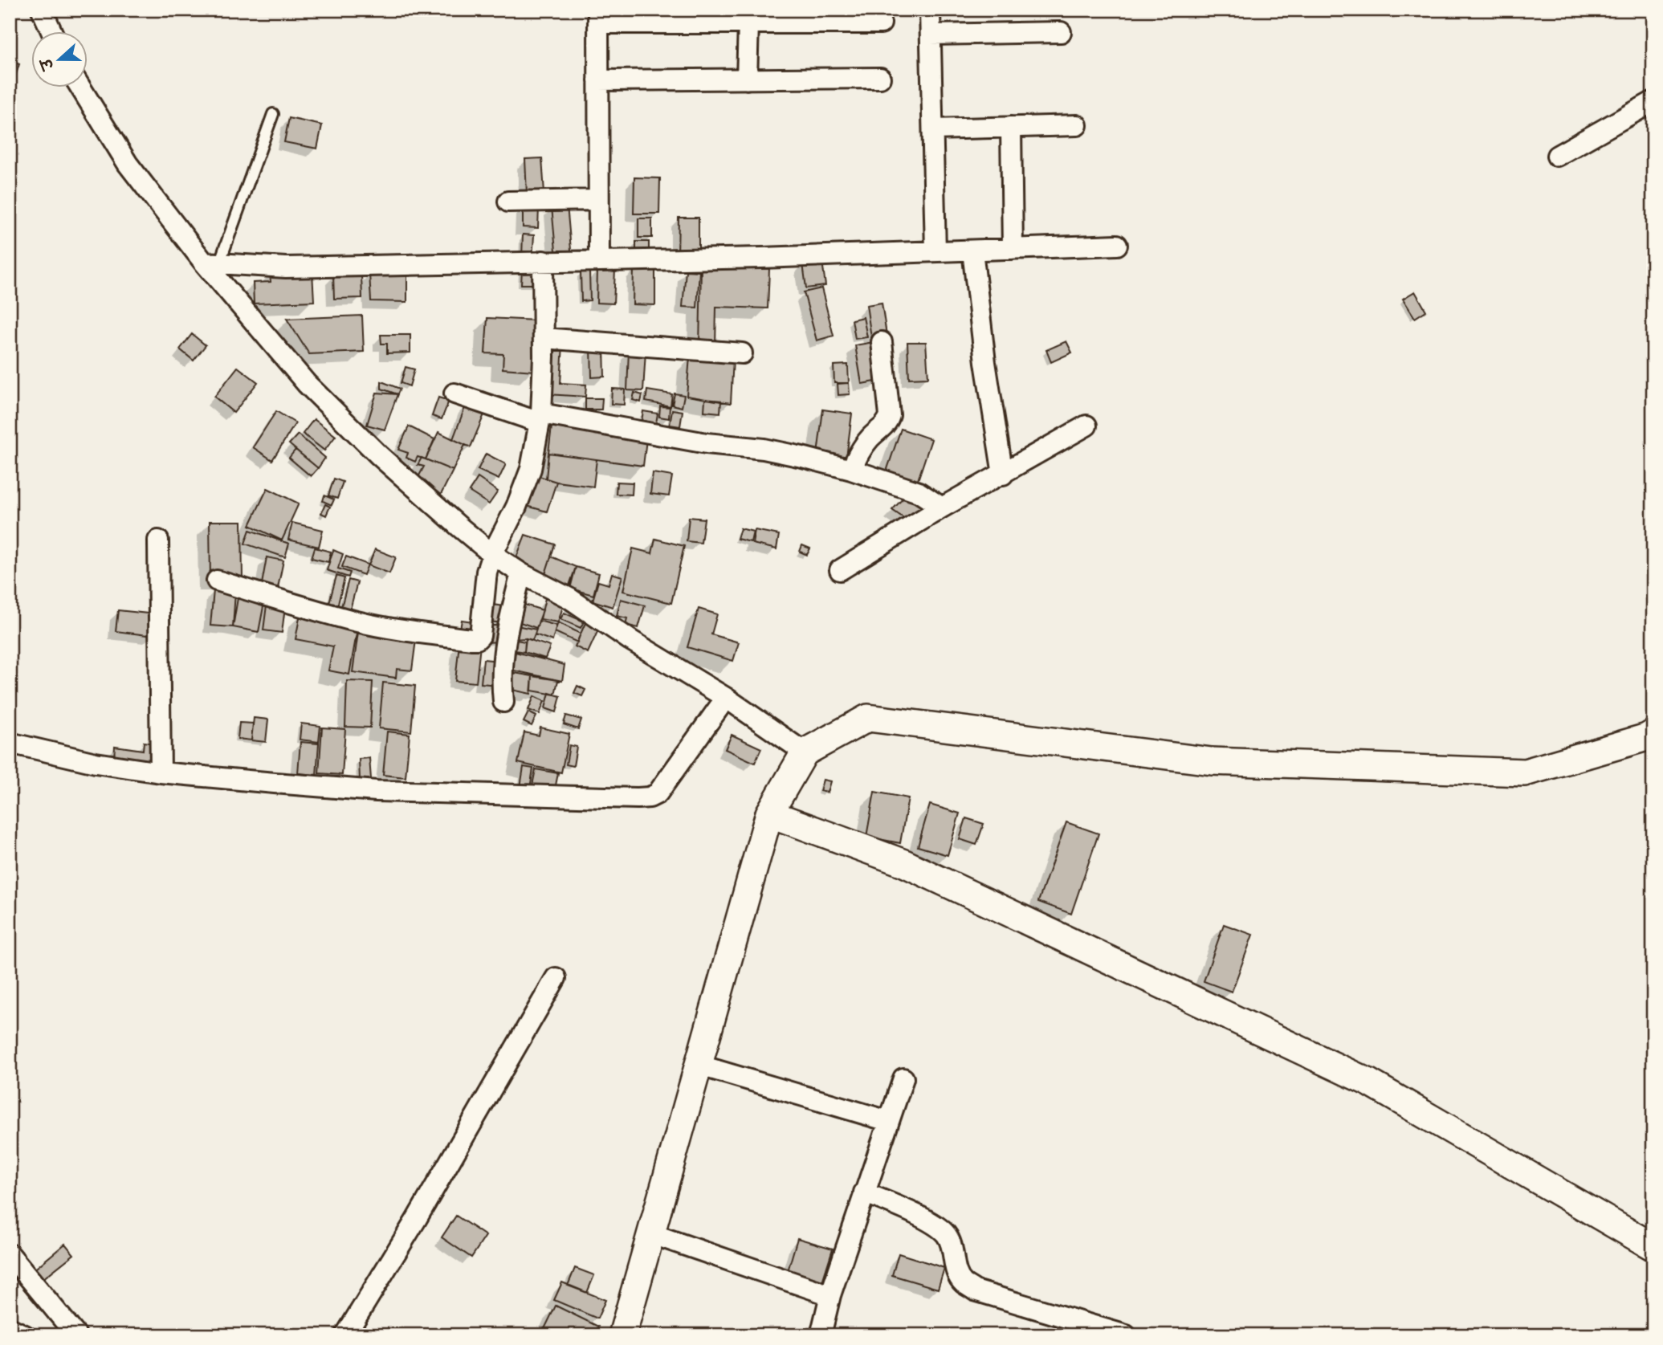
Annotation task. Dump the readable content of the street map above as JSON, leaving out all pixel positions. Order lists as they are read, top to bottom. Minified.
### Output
{"north":"left"}
